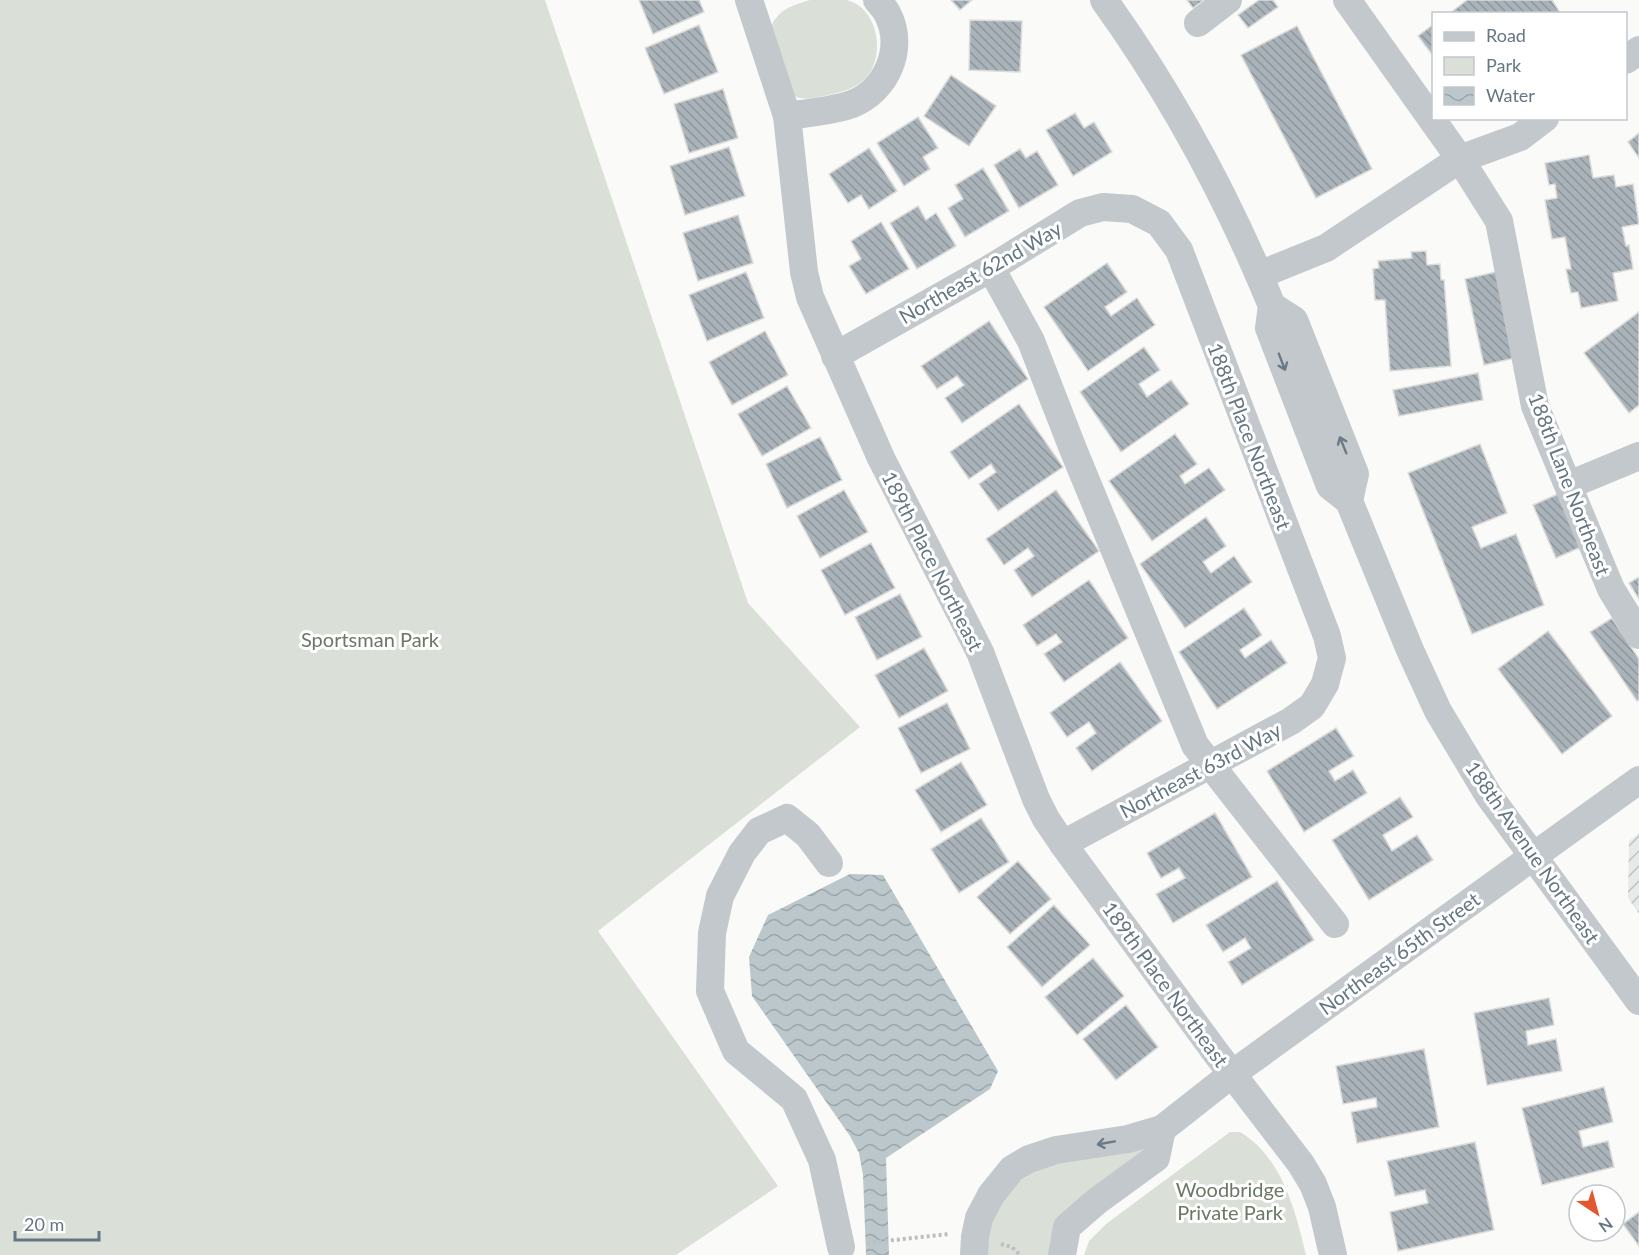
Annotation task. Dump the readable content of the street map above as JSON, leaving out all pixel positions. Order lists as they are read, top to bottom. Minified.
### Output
{"streets":{"street":["Northeast 62nd Way","188th Place Northeast","188th Lane Northeast","189th Place Northeast","Northeast 63rd Way","188th Avenue Northeast","Northeast 65th Street"]},"crossings":[["Northeast 62nd Way","188th Place Northeast"],["Northeast 62nd Way","189th Place Northeast"],["188th Place Northeast","Northeast 63rd Way"],["189th Place Northeast","Northeast 63rd Way"],["189th Place Northeast","Northeast 65th Street"],["188th Avenue Northeast","Northeast 65th Street"]],"parks":["Sportsman Park","Woodbridge Private Park"],"legend":["Road","Park","Water"],"scale_bar":"20 m","north":"bottom right"}
